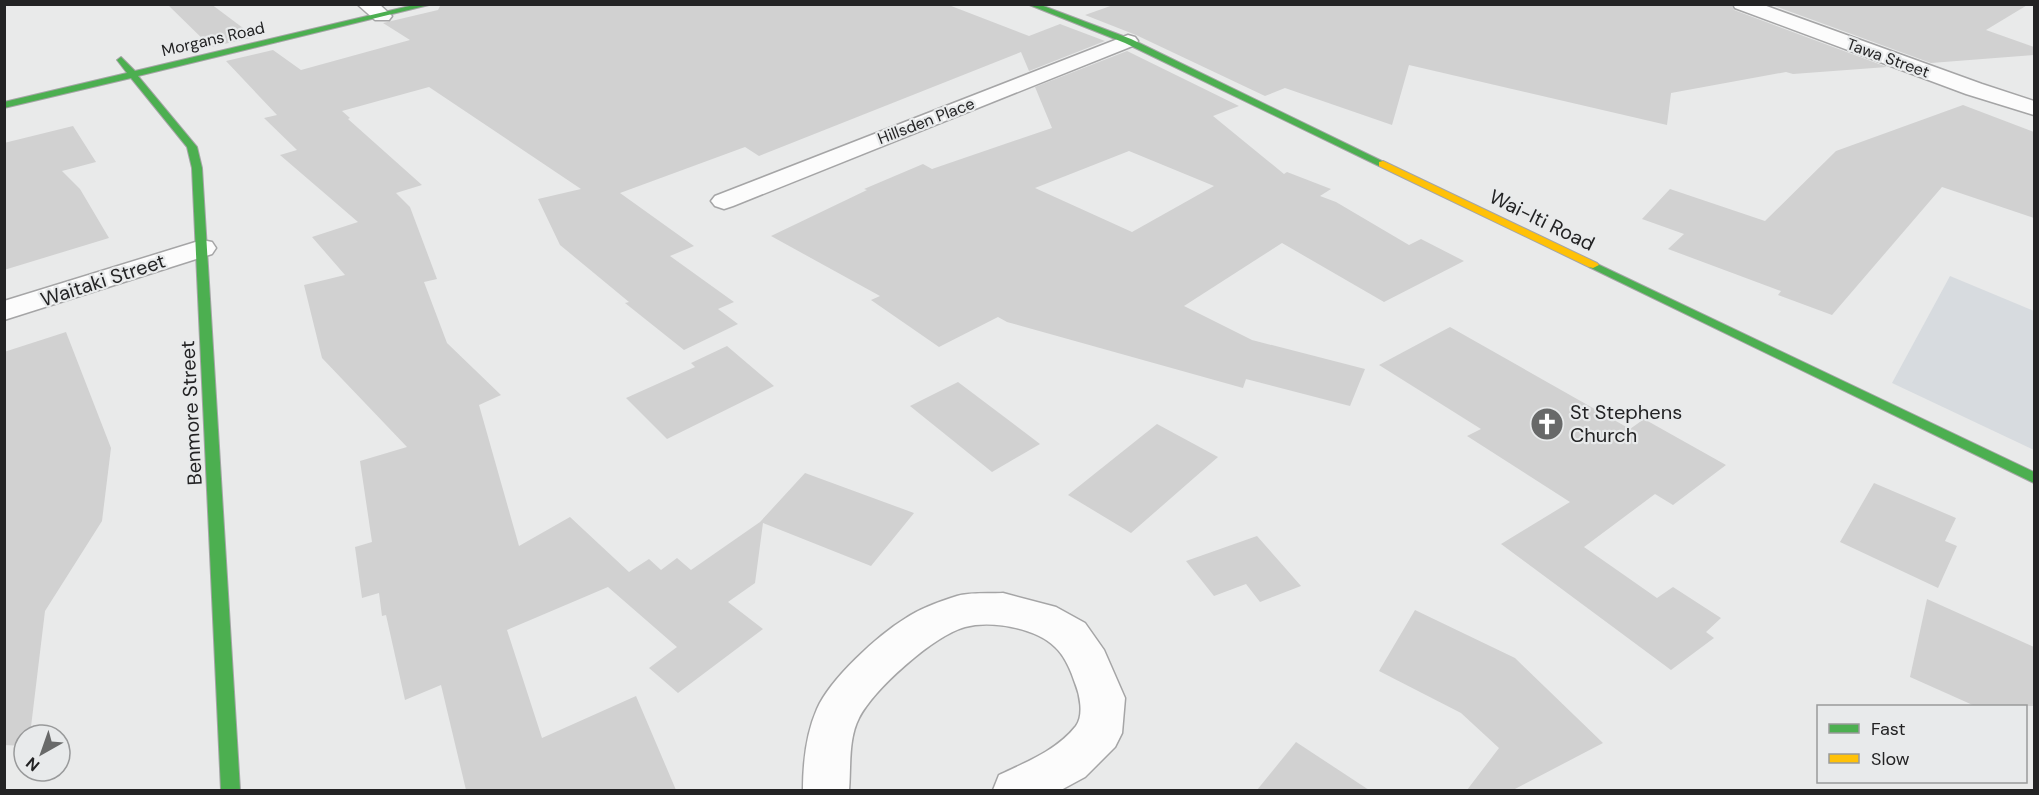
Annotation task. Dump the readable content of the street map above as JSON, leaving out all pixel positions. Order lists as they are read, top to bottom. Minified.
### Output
{"streets":{"street":["Morgans Road","Tawa Street","Hillsden Place","Wai-Iti Road","Waitaki Street","Benmore Street"]},"crossings":[["Morgans Road","Benmore Street"],["Hillsden Place","Wai-Iti Road"],["Waitaki Street","Benmore Street"]],"places":{"church":["St Stephens Church"]},"legend":["Fast","Slow"],"north":"bottom left"}
